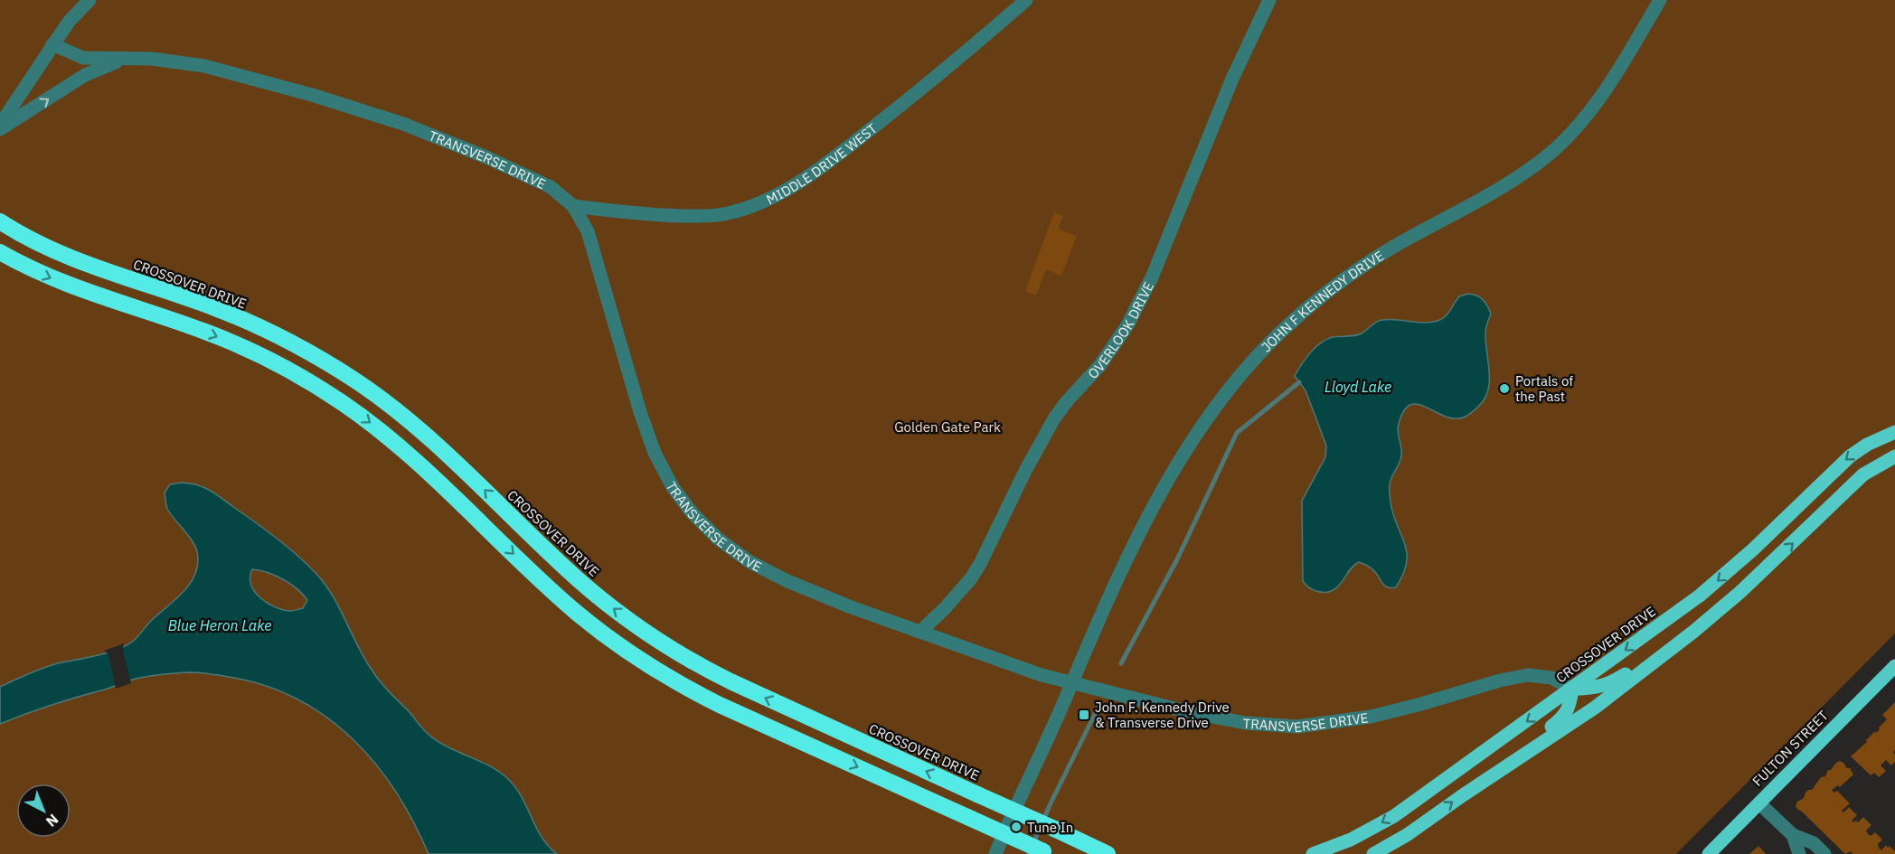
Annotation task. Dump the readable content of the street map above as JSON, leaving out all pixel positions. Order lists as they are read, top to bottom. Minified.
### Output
{"streets":{"highway":["CROSSOVER DRIVE"],"main road":["FULTON STREET"],"street":["TRANSVERSE DRIVE","MIDDLE DRIVE WEST","JOHN F KENNEDY DRIVE","OVERLOOK DRIVE"]},"crossings":[["TRANSVERSE DRIVE","MIDDLE DRIVE WEST"],["TRANSVERSE DRIVE","CROSSOVER DRIVE"],["TRANSVERSE DRIVE","JOHN F KENNEDY DRIVE"],["TRANSVERSE DRIVE","OVERLOOK DRIVE"]],"water":["Lloyd Lake","Blue Heron Lake"],"parks":["Golden Gate Park"],"places":{"other":["Portals of the Past","Tune In"],"transit":["John F. Kennedy Drive & Transverse Drive"]},"north":"bottom right"}
